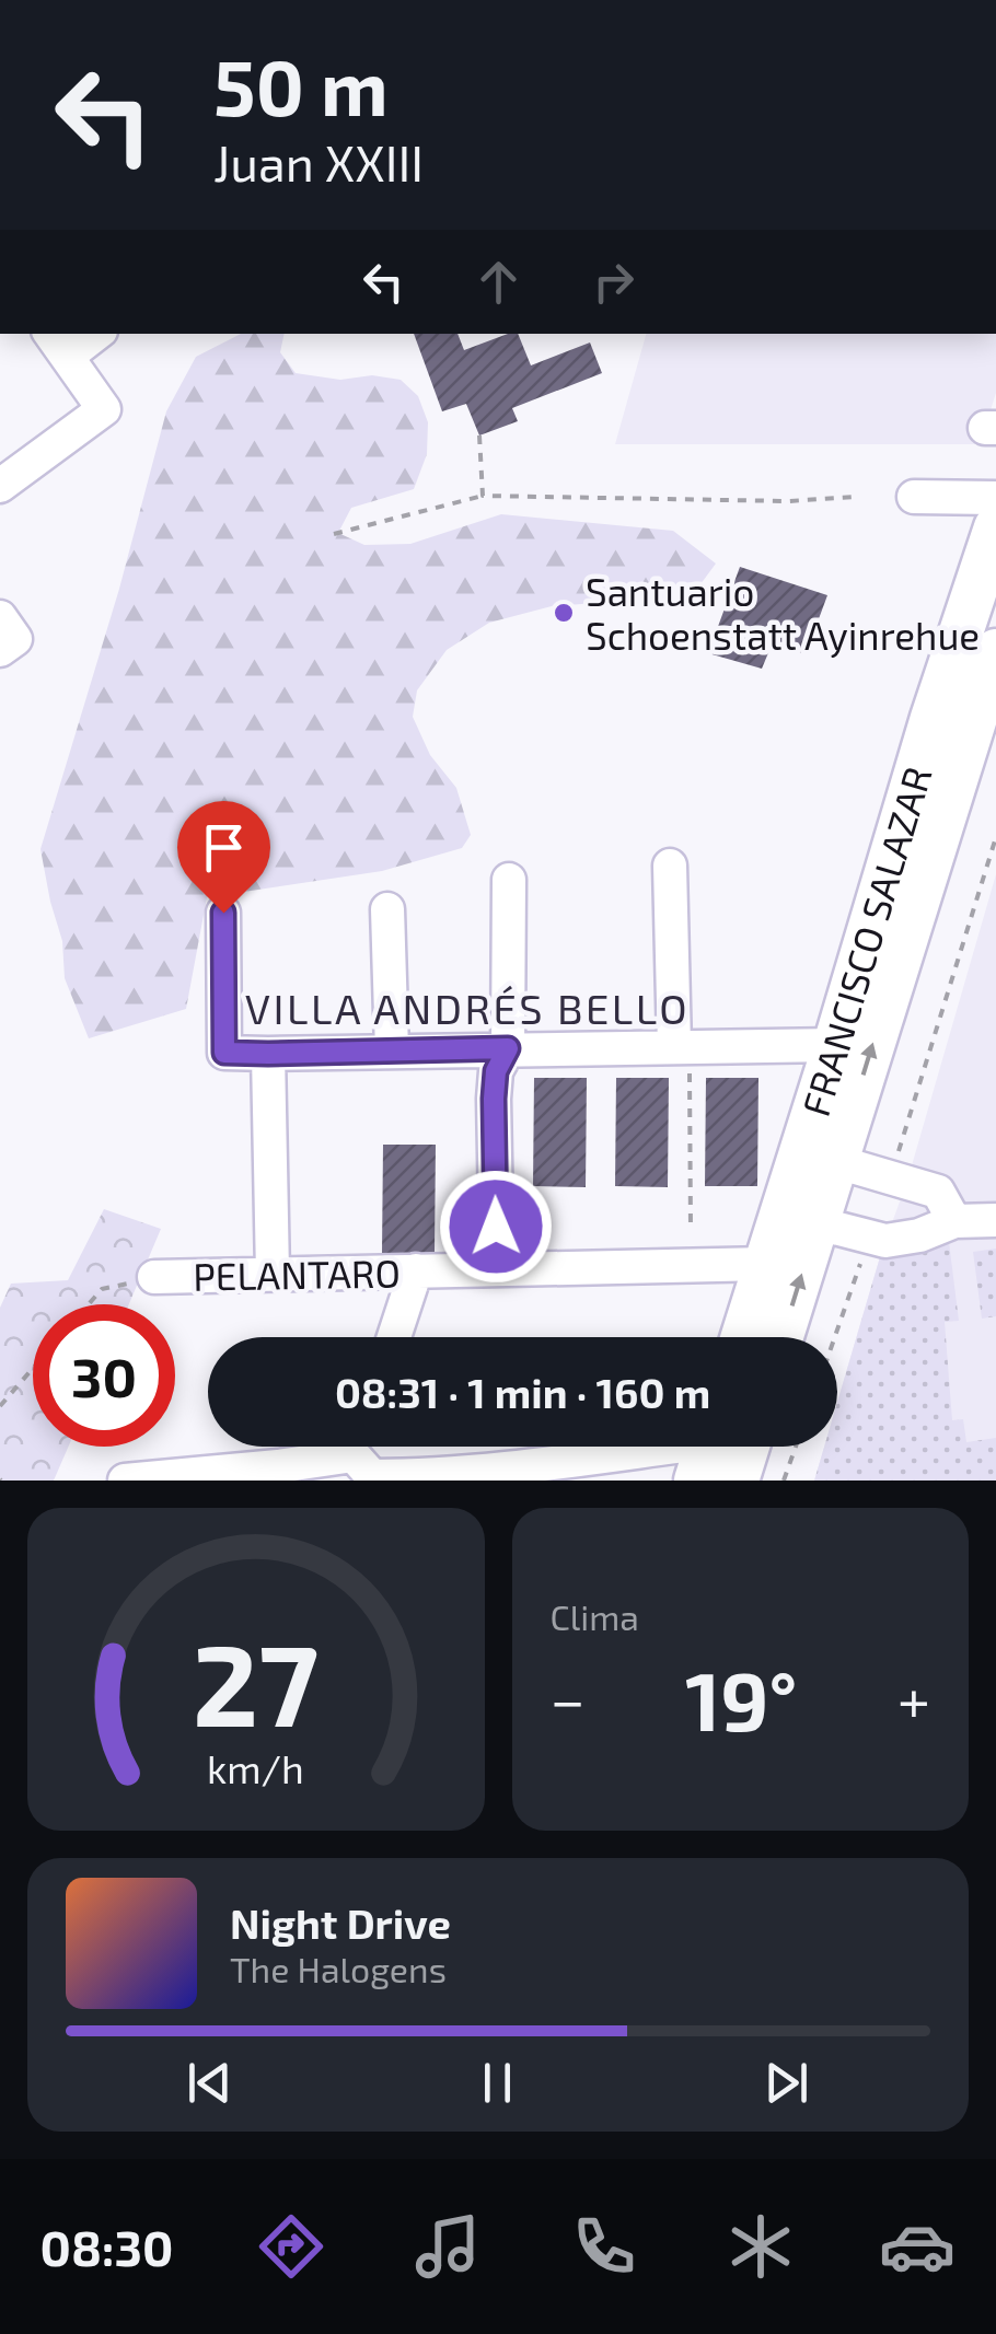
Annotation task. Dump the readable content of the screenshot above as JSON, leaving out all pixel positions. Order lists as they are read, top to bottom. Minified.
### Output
{"streets":{"main road":["FRANCISCO SALAZAR"],"street":["PELANTARO"]},"crossings":[["FRANCISCO SALAZAR","PELANTARO"]],"districts":["VILLA ANDRÉS BELLO"],"places":["Santuario Schoenstatt Ayinrehue"],"page":{"turn":["50 m","Juan XXIII"],"limit":"30","trip":"08:31 · 1 min · 160 m","tile":"Clima","heat":["−","19°","+"],"song":["Night Drive","The Halogens"],"tabs":"08:30","gauge":["27","km/h"]}}
